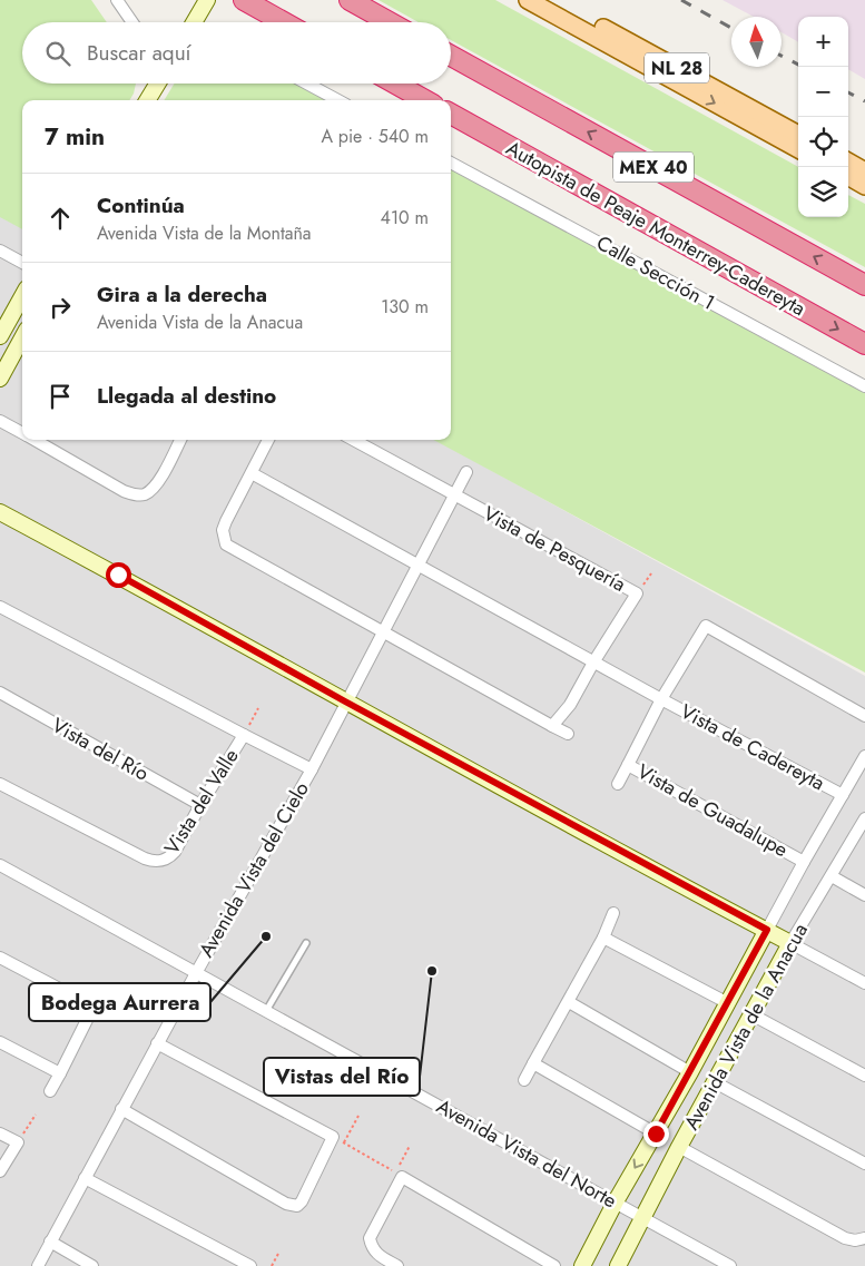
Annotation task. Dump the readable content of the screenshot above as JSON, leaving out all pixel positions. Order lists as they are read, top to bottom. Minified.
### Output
{"streets":{"highway":["MEX 40","Autopista de Peaje Monterrey-Cadereyta"],"main road":["NL 28"],"street":["Calle Sección 1","Vista de Pesquería","Vista de Cadereyta","Vista del Río","Vista del Valle","Vista de Guadalupe","Avenida Vista del Cielo","Avenida Vista de la Anacua","Avenida Vista del Norte"]},"crossings":[["Vista de Pesquería","Vista de Cadereyta"],["Vista de Pesquería","Avenida Vista del Cielo"],["Vista de Cadereyta","Vista de Guadalupe"],["Vista de Cadereyta","Avenida Vista del Cielo"],["Vista de Cadereyta","Avenida Vista de la Anacua"],["Vista del Río","Vista del Valle"],["Vista de Guadalupe","Avenida Vista de la Anacua"],["Avenida Vista del Cielo","Avenida Vista del Norte"],["Avenida Vista de la Anacua","Avenida Vista del Norte"]],"places":["Bodega Aurrera","Vistas del Río"],"north":"top","page":{"map_buttons":["+","−"],"search":"Buscar aquí","heading":["7 min","A pie · 540 m"],"list":[["Continúa","Avenida Vista de la Montaña","410 m"],["Gira a la derecha","Avenida Vista de la Anacua","130 m"],"Llegada al destino"]}}
